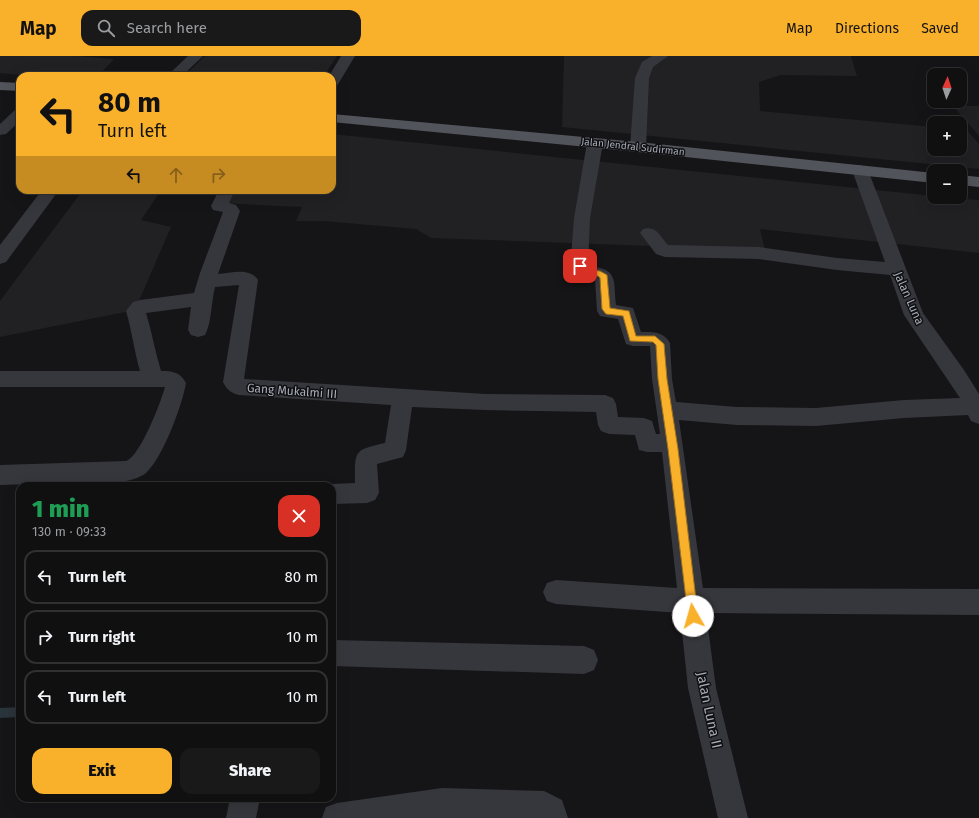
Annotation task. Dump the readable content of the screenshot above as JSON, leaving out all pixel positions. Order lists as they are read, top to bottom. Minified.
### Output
{"streets":{"main road":["Jalan Jendral Sudirman"],"street":["Jalan Luna","Gang Mukalmi III","Jalan Luna II"]},"crossings":[["Jalan Jendral Sudirman","Jalan Luna"],["Jalan Jendral Sudirman","Jalan Luna II"]],"north":"top","page":{"header":"Map","search":"Search here","nav":["Map","Directions","Saved"],"map_buttons":["+","−"],"turn":["80 m","Turn left"],"heading":["1 min","130 m · 09:33"],"list":[{"name":"Turn left","value":"80 m"},{"name":"Turn right","value":"10 m"},{"name":"Turn left","value":"10 m"}],"buttons":["Exit","Share"]}}
